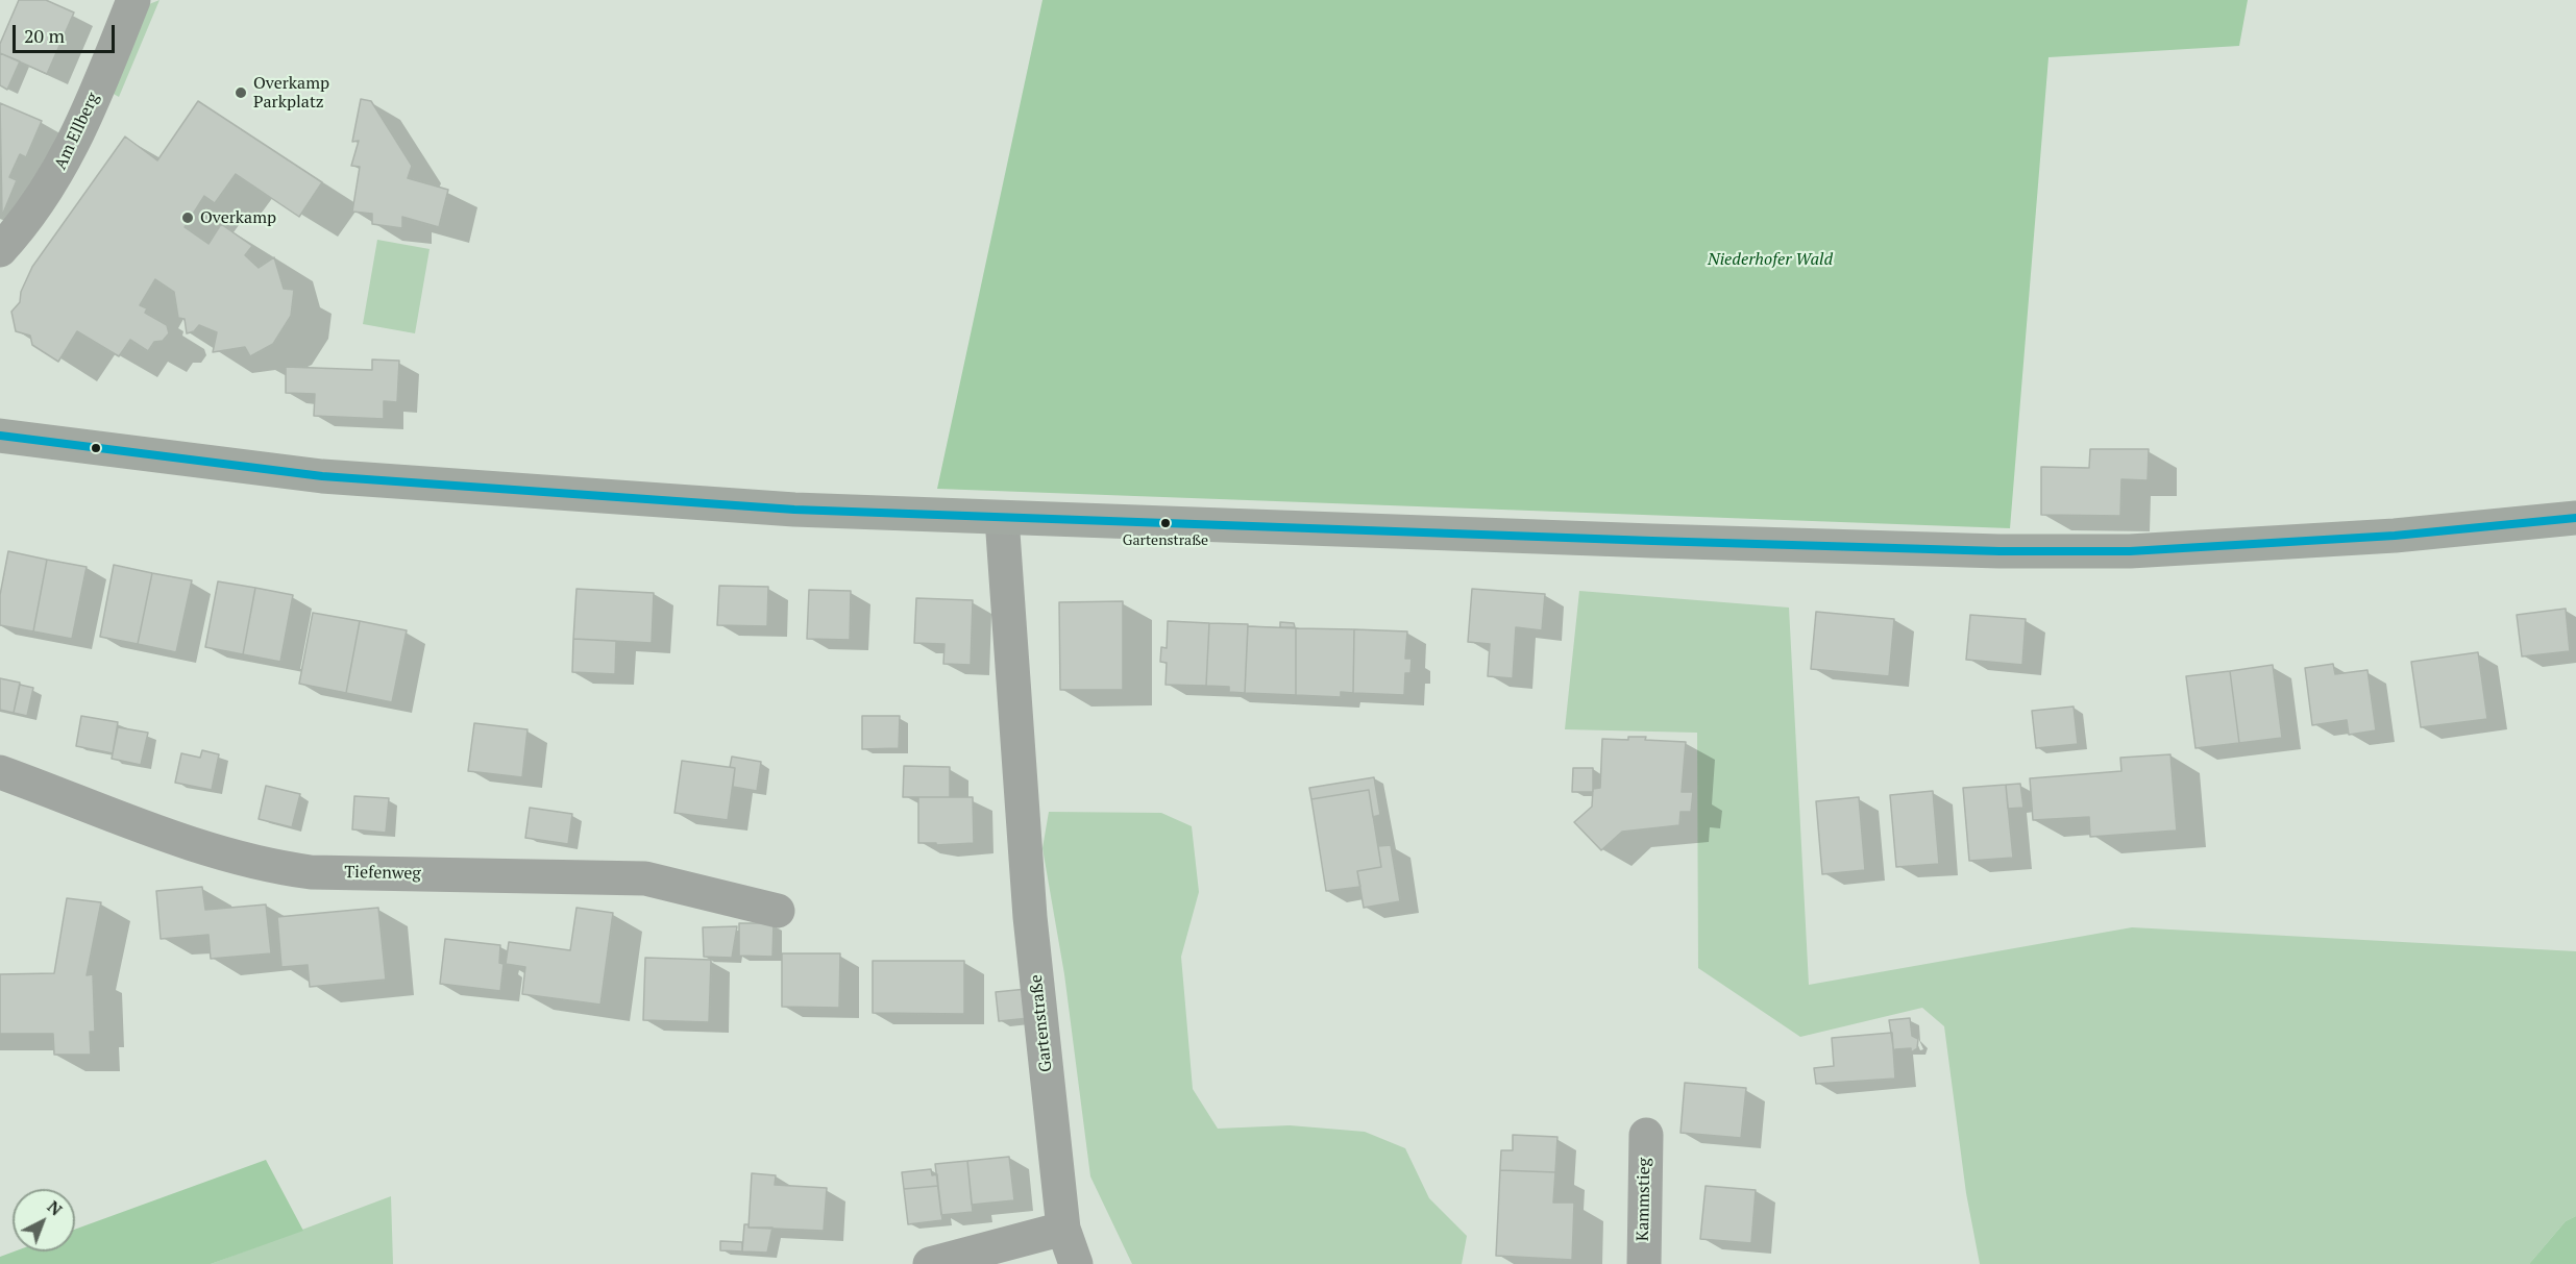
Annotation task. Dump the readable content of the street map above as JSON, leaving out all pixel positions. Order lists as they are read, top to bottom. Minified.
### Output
{"streets":{"street":["Am Ellberg","Tiefenweg","Gartenstraße","Kammstieg"]},"parks":["Niederhofer Wald"],"places":["Overkamp Parkplatz","Overkamp","Gartenstraße"],"scale_bar":"20 m","north":"top right"}
